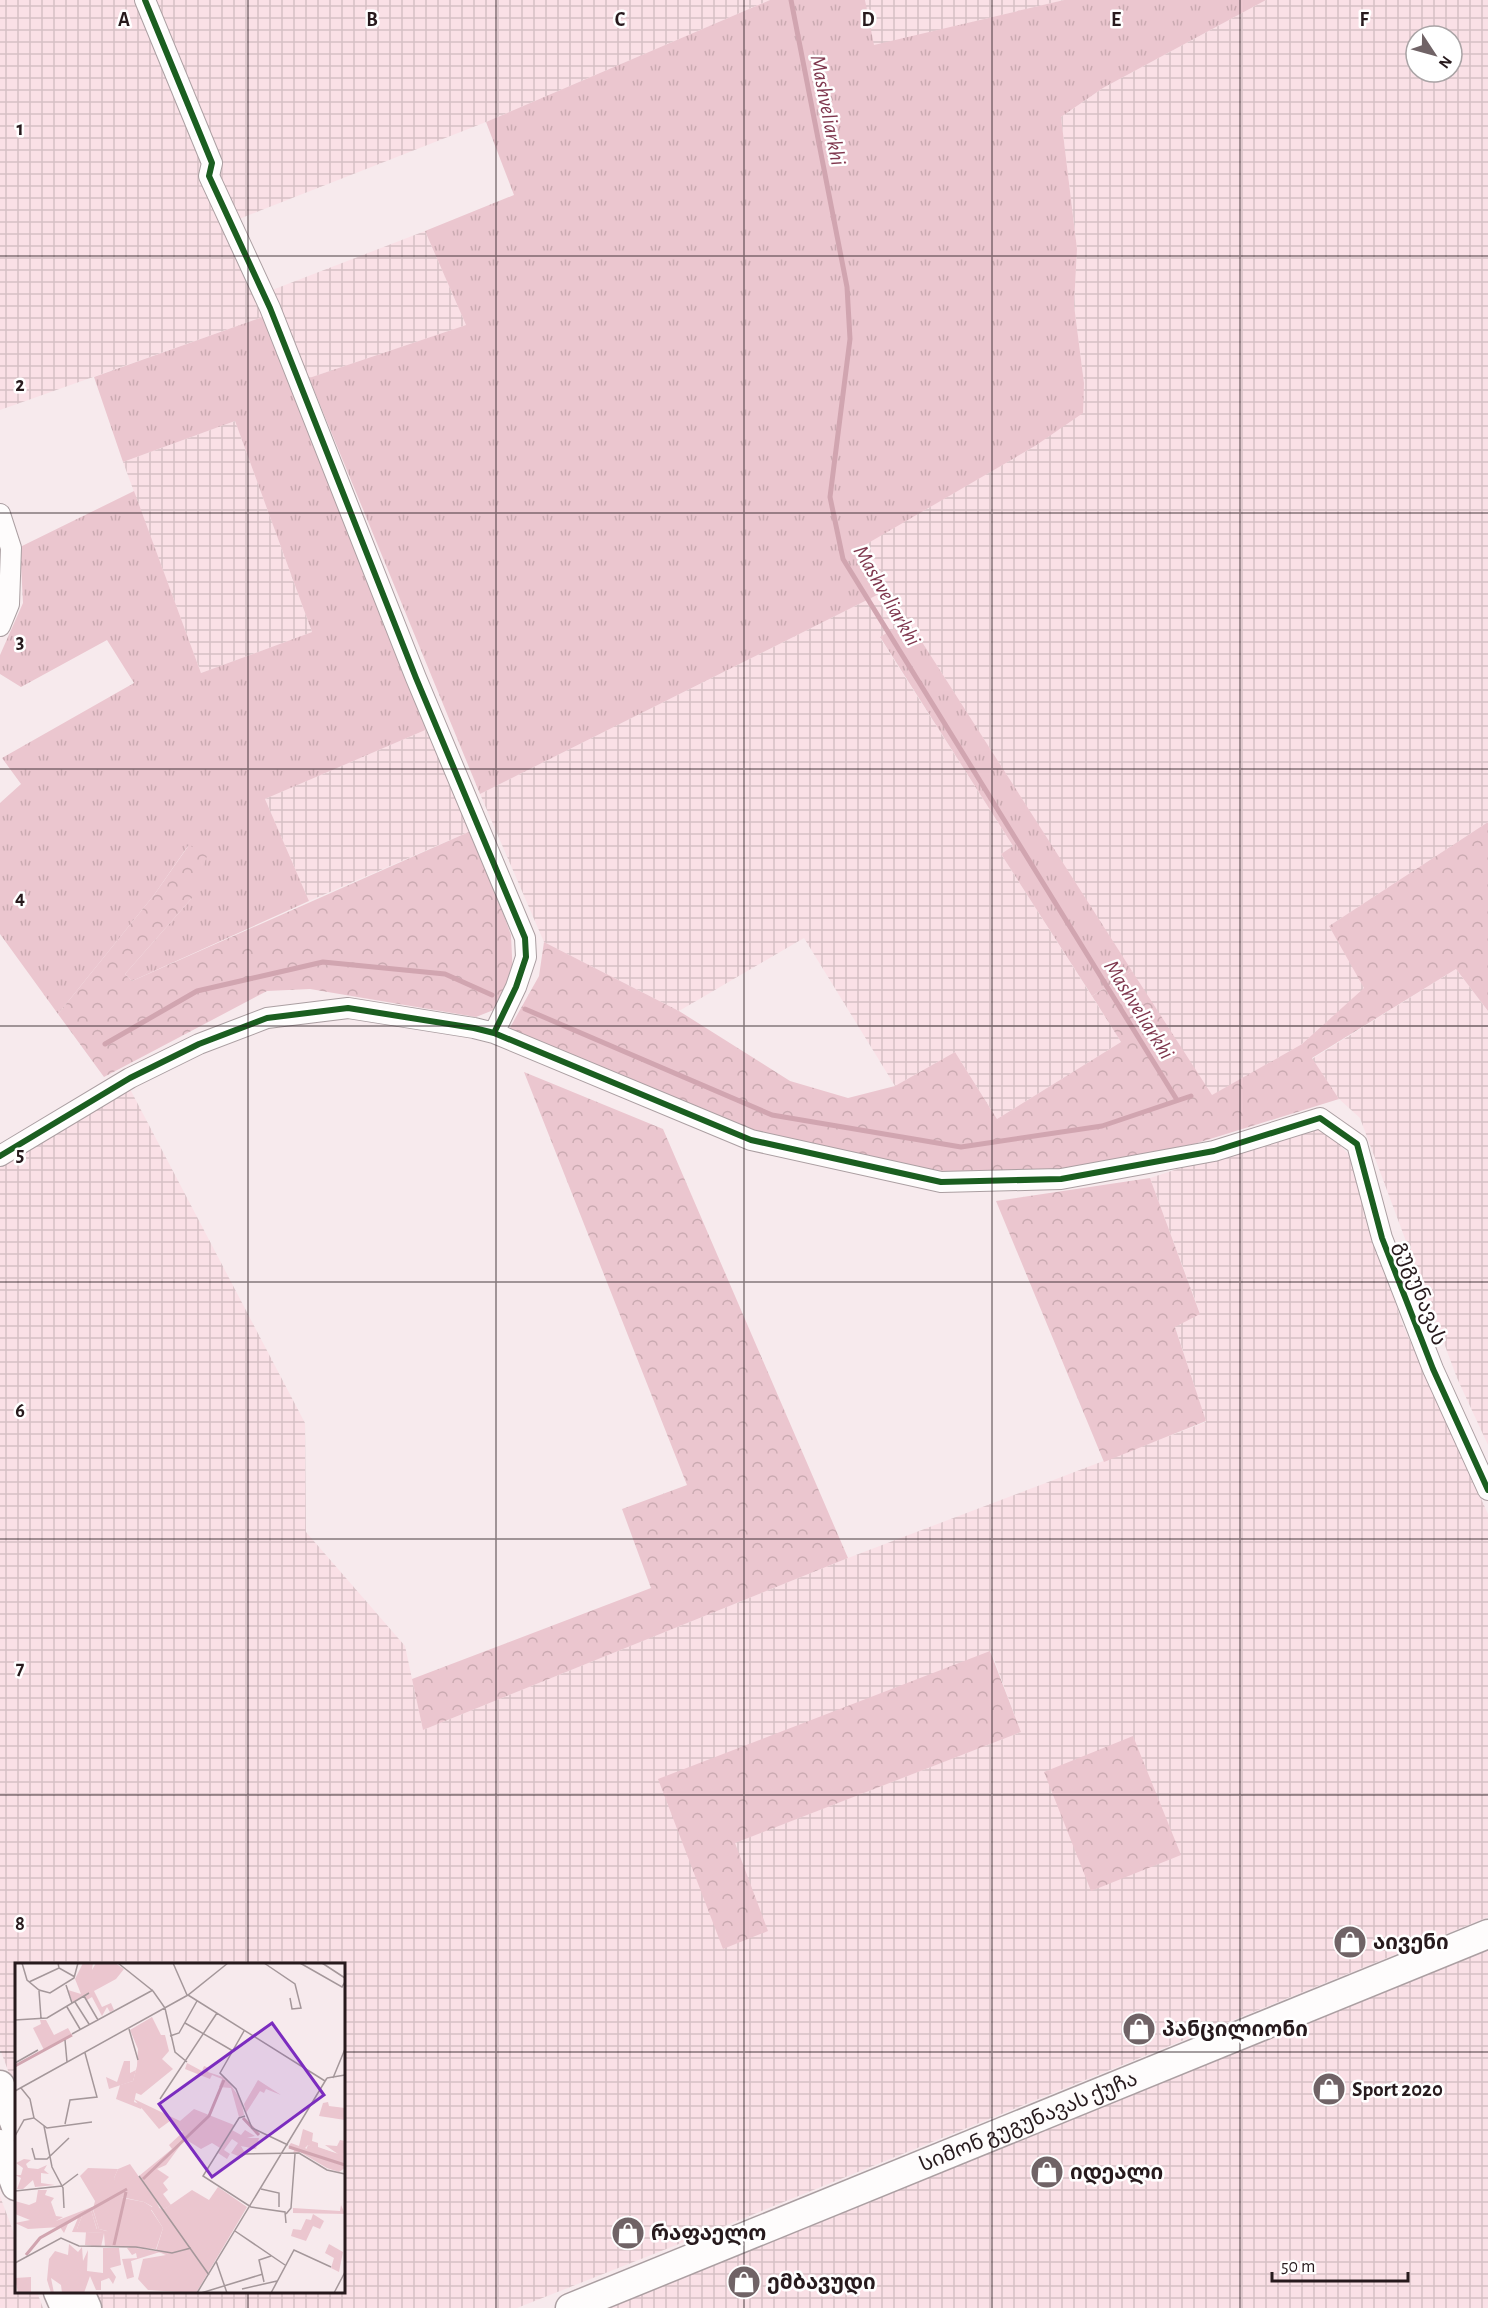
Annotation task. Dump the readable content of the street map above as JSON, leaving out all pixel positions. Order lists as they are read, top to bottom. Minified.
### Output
{"streets":{"main road":["სიმონ გუგუნავას ქუჩა"],"street":["გუგუნავას"]},"water":["Mashveliarkhi"],"places":{"shop":["აივენი","პანცილიონი","Sport 2020","იდეალი","რაფაელო","ემბავუდი"]},"scale_bar":"50 m","north":"bottom right","grid":{"columns":["A","B","C","D","E","F"],"rows":["1","2","3","4","5","6","7","8"]}}
